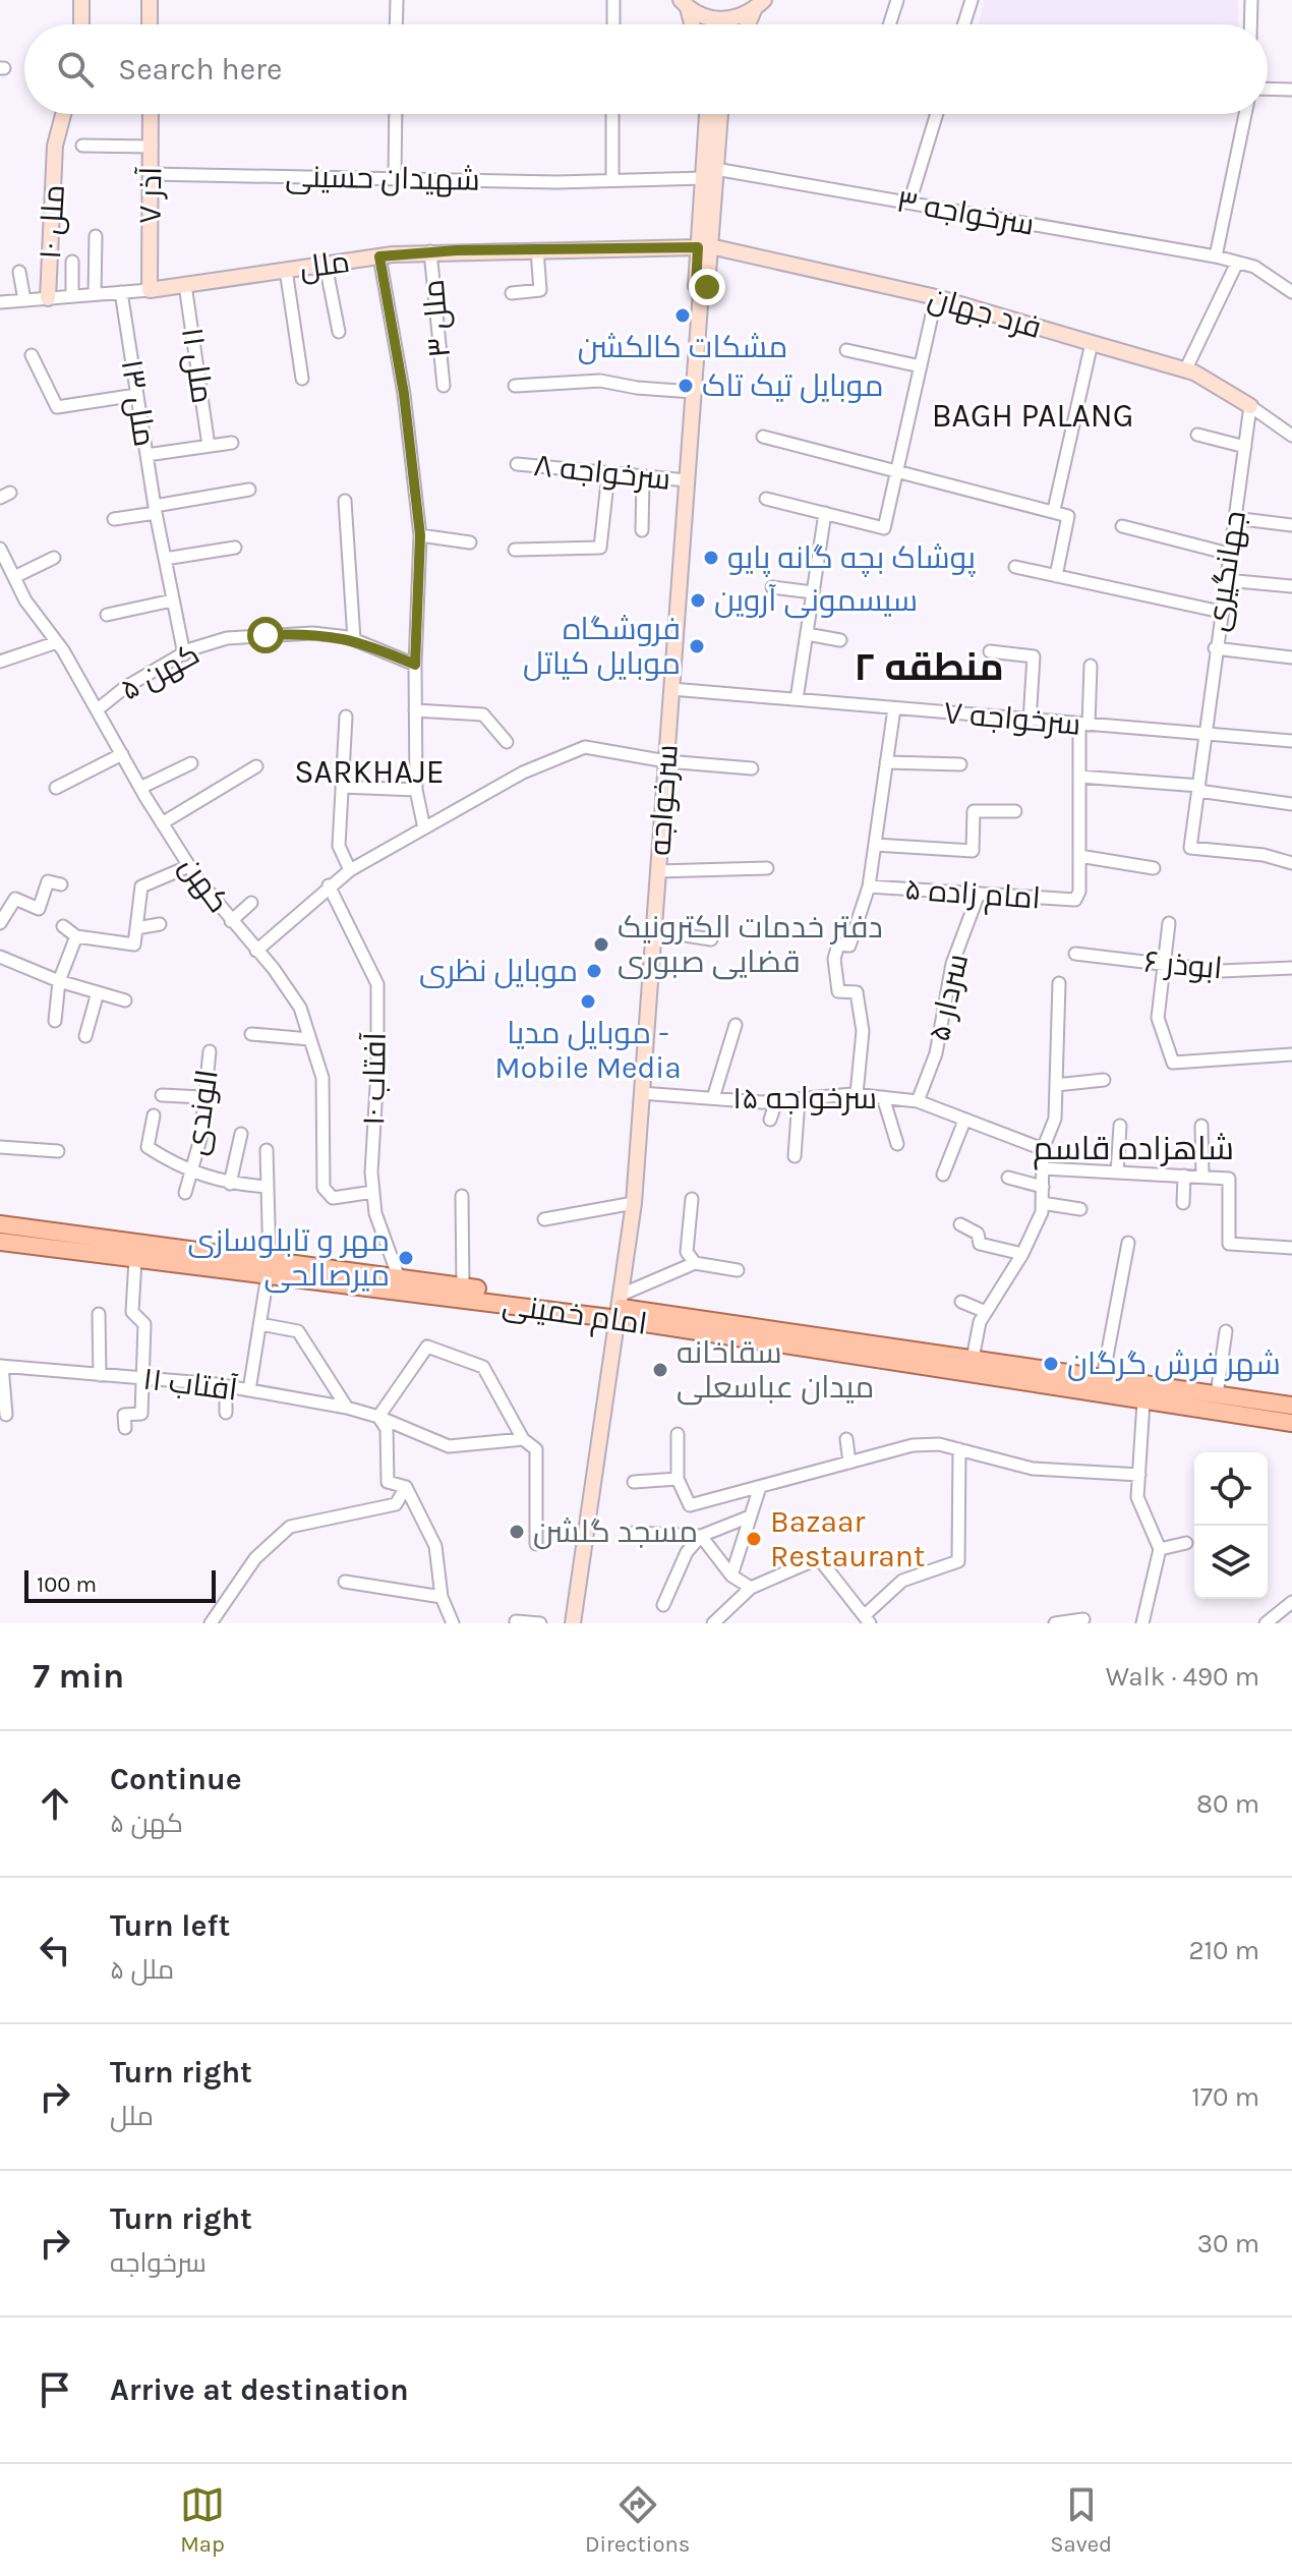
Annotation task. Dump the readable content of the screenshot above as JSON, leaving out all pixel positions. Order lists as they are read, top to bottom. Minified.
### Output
{"streets":{"main road":["آذر ۷","۱۰ ملل","ملل","فرد جهان","سرخواجه","امام خمینی"],"street":["شهیدان حسینی","سرخواجه ۳","ملل ۳","۱۱ ملل","ملل ۱۳","۸ سرخواجه","جهانگیری","۵ کهن","سرخواجه ۷","کهن","۵ امام زاده","ابوذر ۶","۵ سردار","۱۰ آفتاب","سرخواجه ۱۵","الوندی","آفتاب ۱۱"]},"crossings":[["شهیدان حسینی","آذر ۷"],["شهیدان حسینی","سرخواجه ۳"],["آذر ۷","ملل"],["سرخواجه ۳","سرخواجه"],["۱۰ ملل","ملل"],["ملل","فرد جهان"],["ملل","ملل ۳"],["ملل","۱۱ ملل"],["ملل","ملل ۱۳"],["ملل","سرخواجه"],["فرد جهان","جهانگیری"],["فرد جهان","سرخواجه"],["ملل ۱۳","۵ کهن"],["۸ سرخواجه","سرخواجه"],["جهانگیری","سرخواجه ۷"],["۵ کهن","کهن"],["سرخواجه ۷","سرخواجه"],["سرخواجه","سرخواجه ۱۵"],["سرخواجه","امام خمینی"],["کهن","۱۰ آفتاب"],["۵ امام زاده","۵ سردار"],["۵ سردار","سرخواجه ۱۵"],["۱۰ آفتاب","امام خمینی"]],"districts":["BAGH PALANG","منطقه ۲","SARKHAJE","شاهزاده قاسم"],"places":["مشکات کالکشن","موبایل تیک تاک","پوشاک بچه گانه پایو","سیسمونی آروین","فروشگاه موبایل کیاتل","دفتر خدمات الکترونیک قضایی صبوری","موبایل نظری","موبایل مدیا - Mobile Media","مهر و تابلوسازی میرصالحی","شهر فرش گرگان","سقاخانه میدان عباسعلی","مسجد گلشن","Bazaar Restaurant"],"scale_bar":"100 m","page":{"search":"Search here","scale":"100 m","heading":["7 min","Walk · 490 m"],"list":[["Continue","۵ کهن","80 m"],["Turn left","ملل ۵","210 m"],["Turn right","ملل","170 m"],["Turn right","سرخواجه","30 m"],"Arrive at destination"],"nav":["Map","Directions","Saved"]}}
